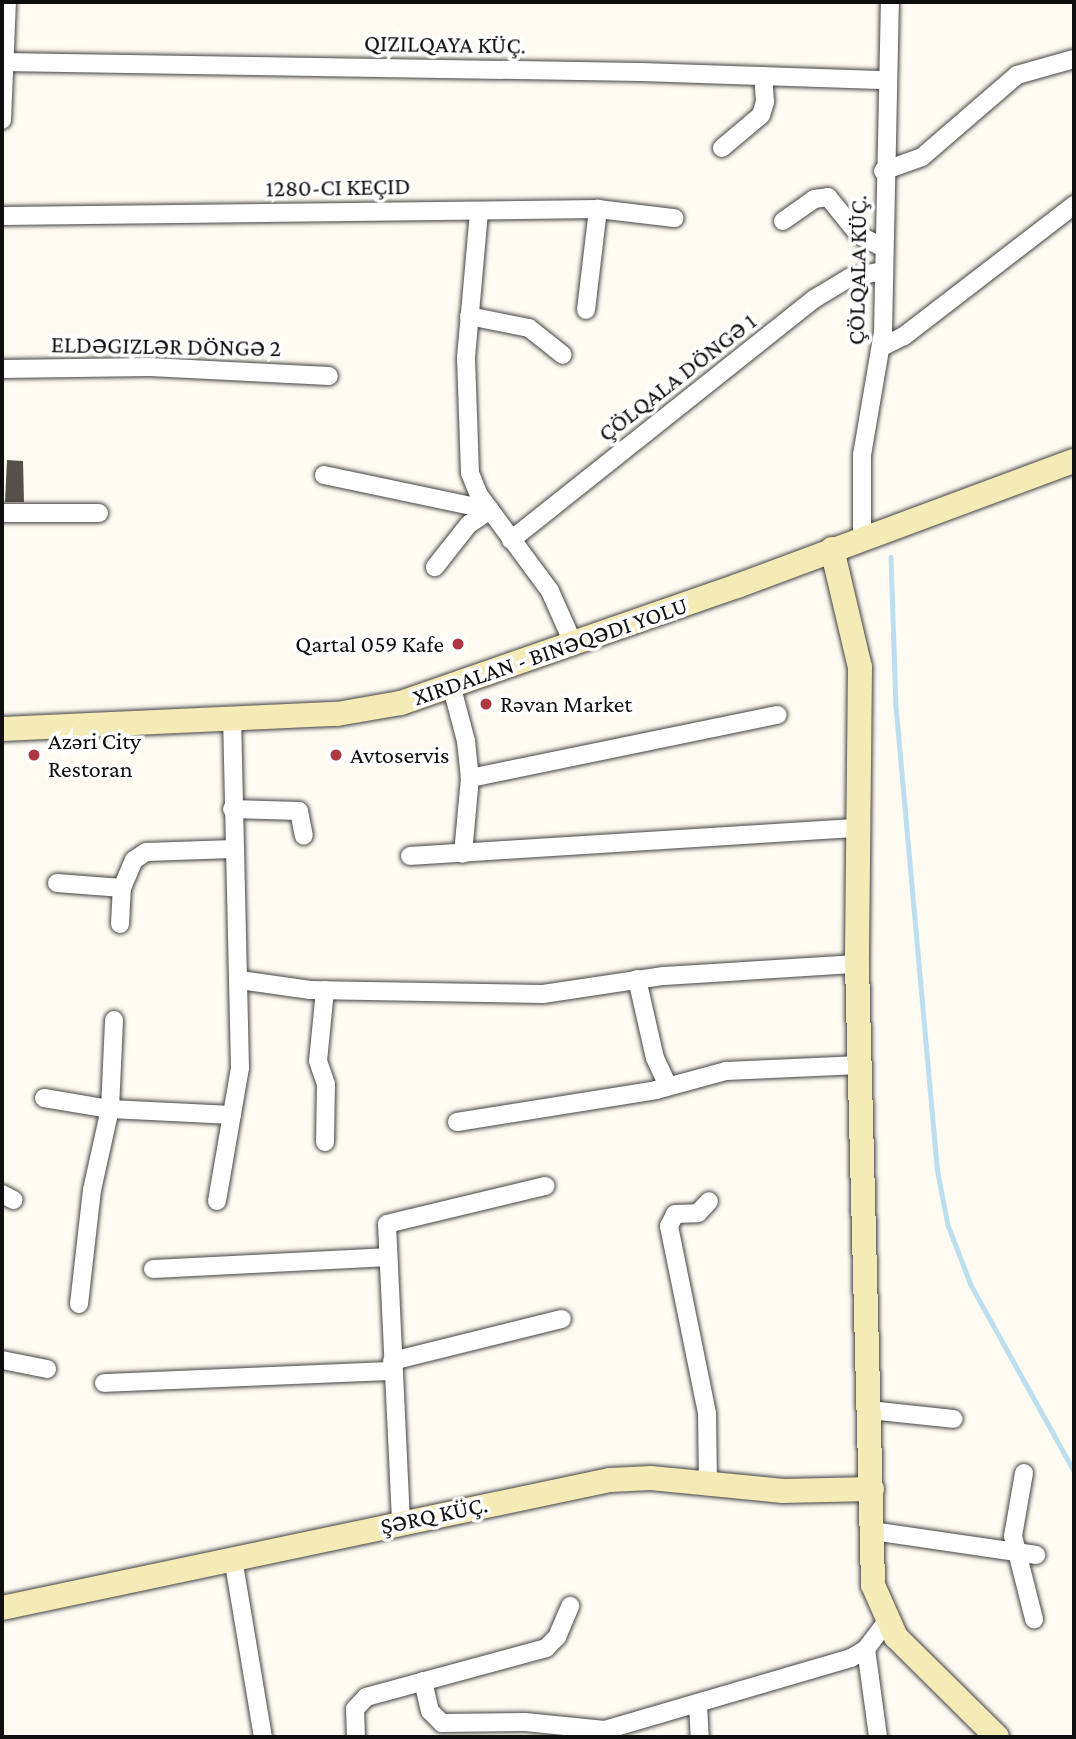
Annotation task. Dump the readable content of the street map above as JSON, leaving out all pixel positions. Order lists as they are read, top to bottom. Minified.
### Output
{"streets":{"street":["ÇÖLQALA KÜÇ.","ELDƏGIZLƏR DÖNGƏ 2","ÇÖLQALA DÖNGƏ 1","ŞƏRQ KÜÇ."]},"crossings":[["ÇÖLQALA KÜÇ.","ÇÖLQALA DÖNGƏ 1"]],"places":["Qartal 059 Kafe","Rəvan Market","Azəri City Restoran","Avtoservis"]}
